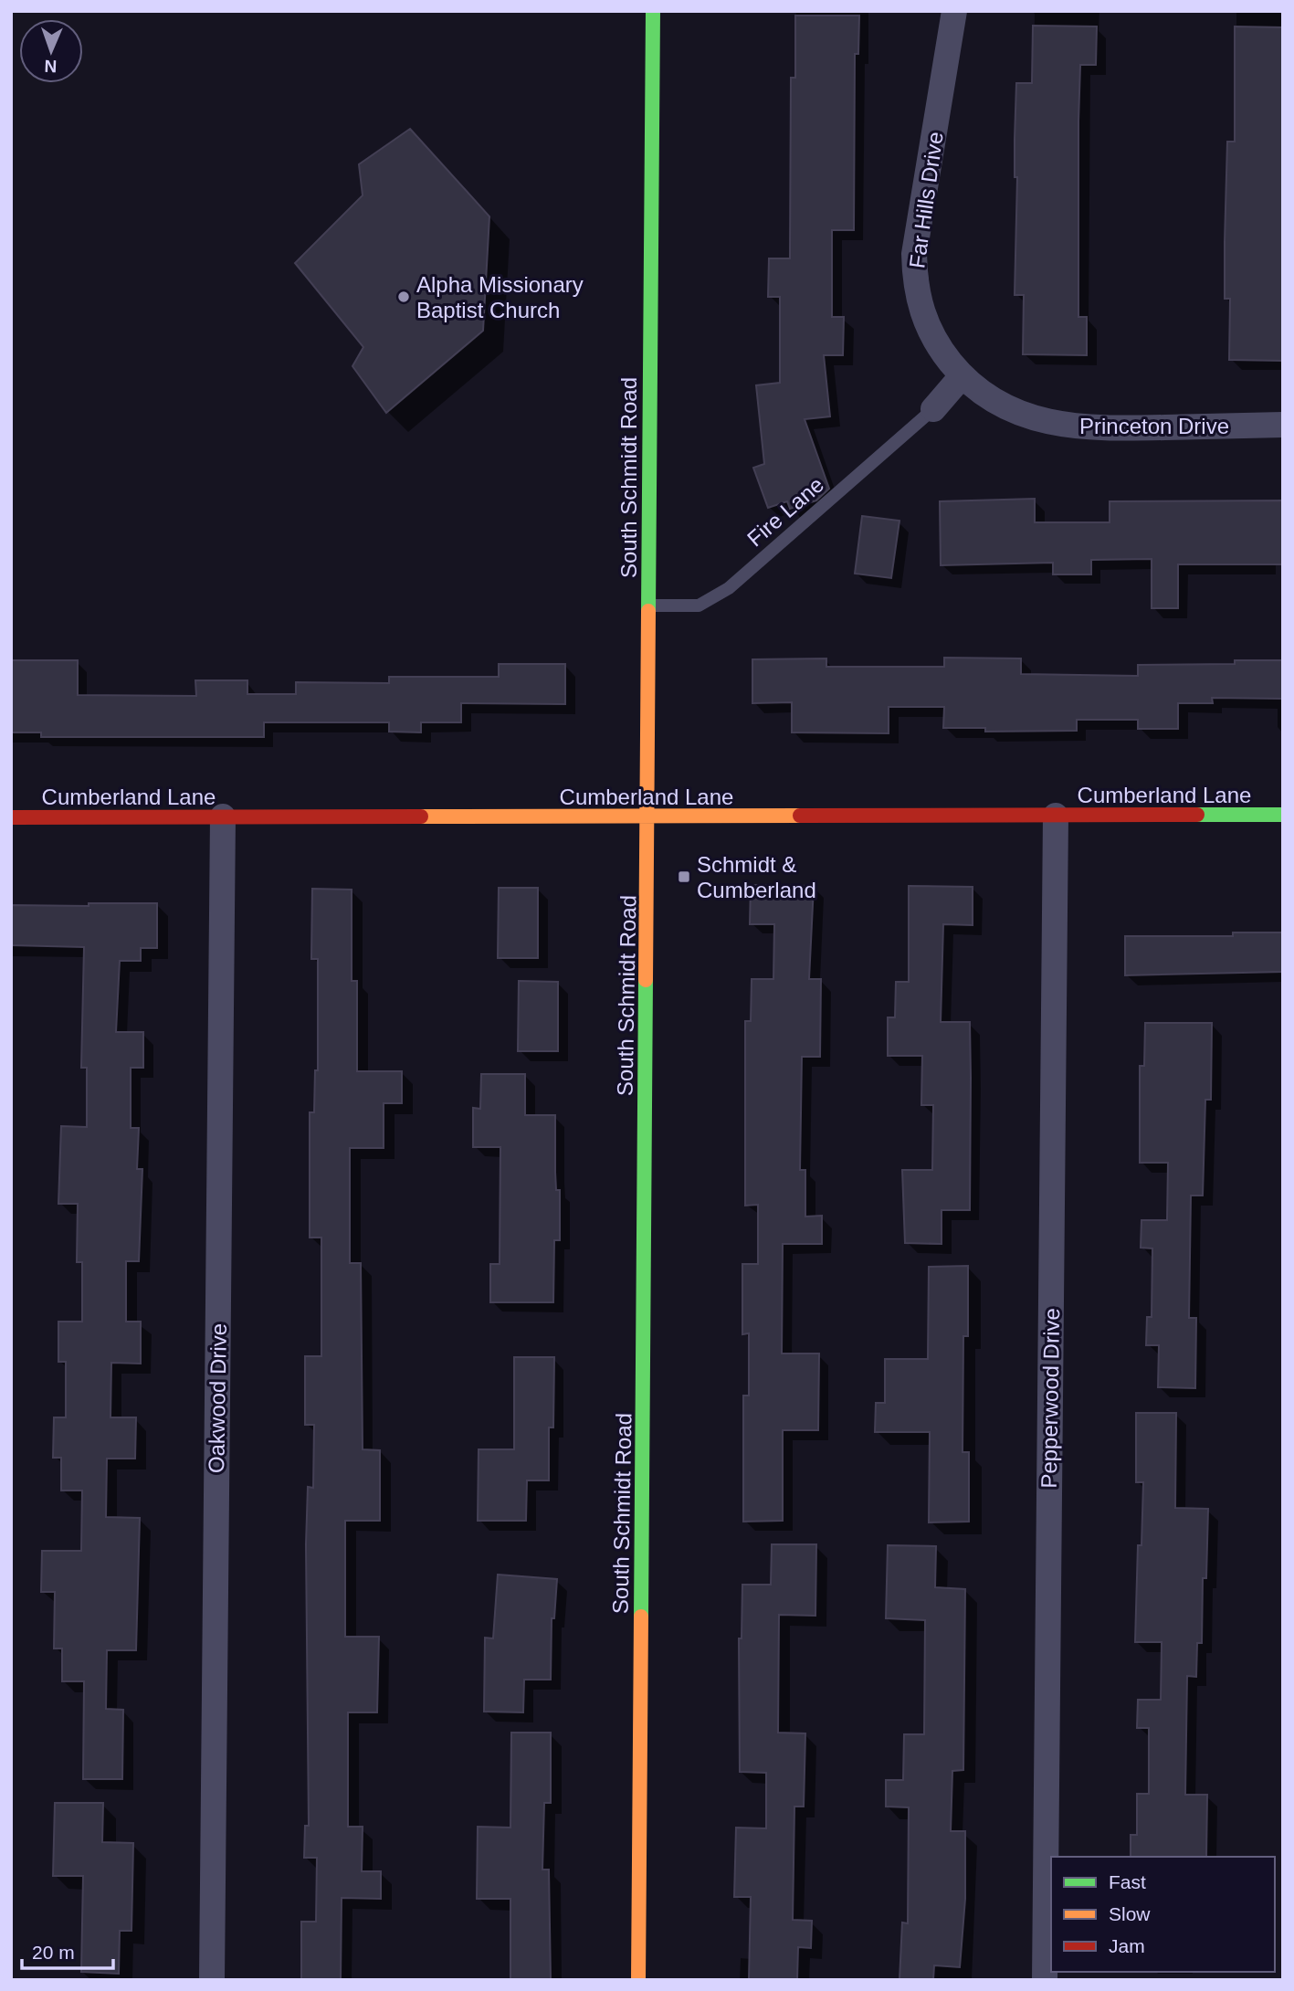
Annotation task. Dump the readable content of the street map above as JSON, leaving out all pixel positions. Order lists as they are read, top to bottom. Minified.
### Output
{"streets":{"street":["Far Hills Drive","Princeton Drive","South Schmidt Road","Cumberland Lane","Oakwood Drive","Pepperwood Drive"],"lane":["Fire Lane"]},"crossings":[["Far Hills Drive","Princeton Drive"],["South Schmidt Road","Fire Lane"],["South Schmidt Road","Cumberland Lane"],["Cumberland Lane","Oakwood Drive"],["Cumberland Lane","Pepperwood Drive"]],"places":{"other":["Alpha Missionary Baptist Church"],"transit":["Schmidt & Cumberland"]},"legend":["Fast","Slow","Jam"],"scale_bar":"20 m","north":"bottom"}
